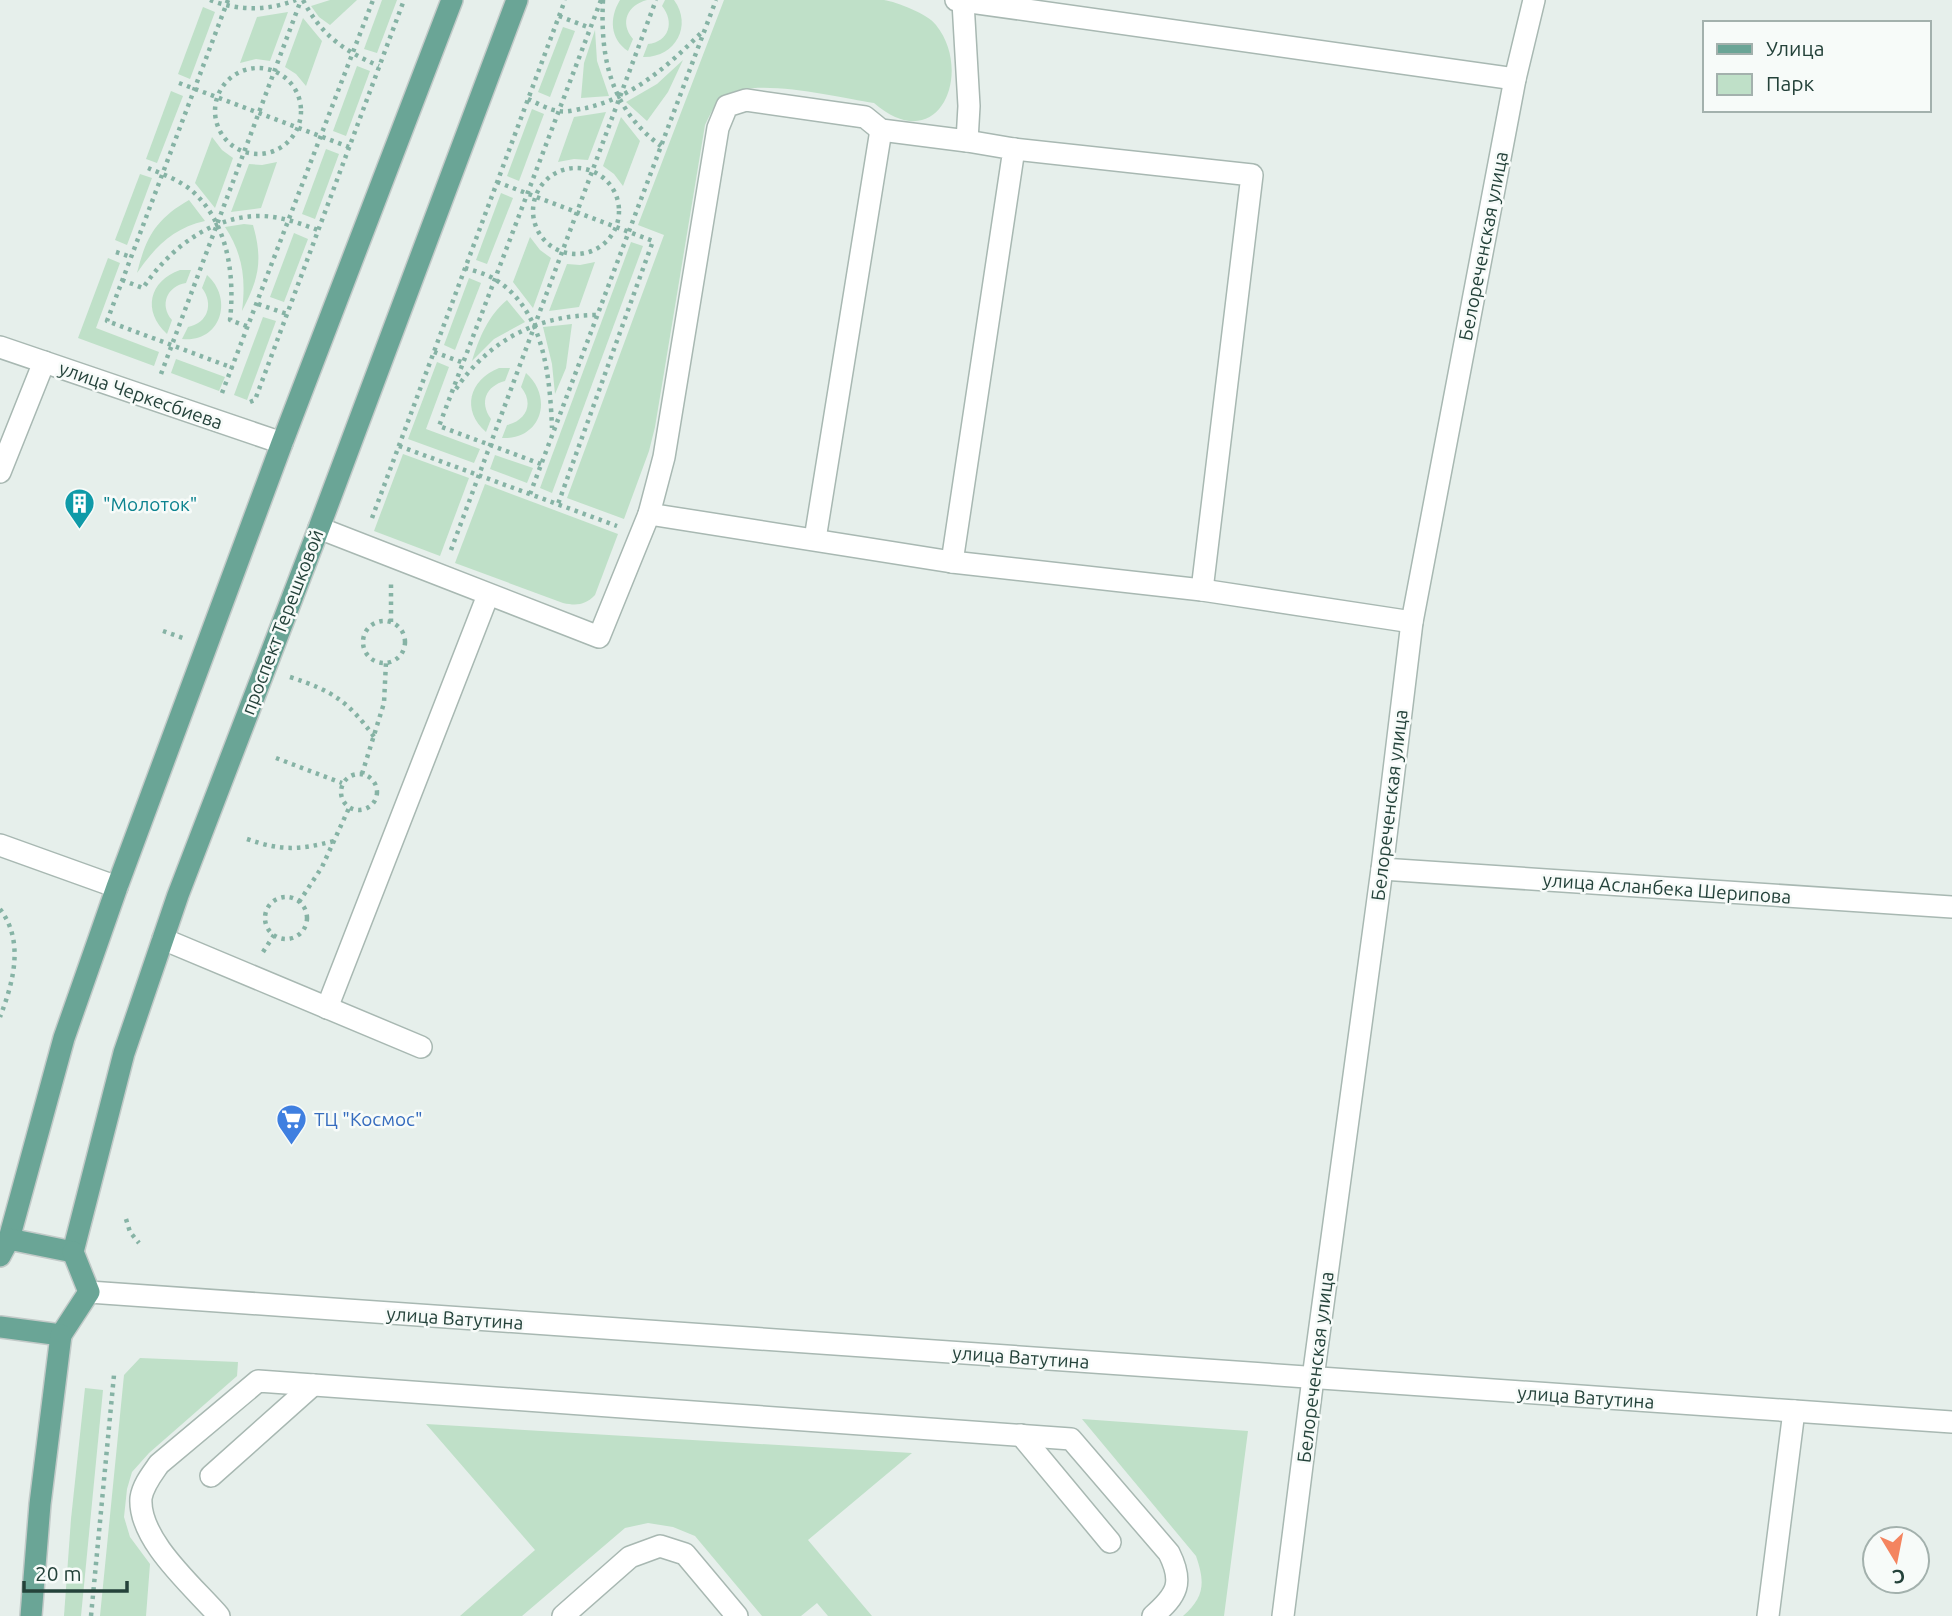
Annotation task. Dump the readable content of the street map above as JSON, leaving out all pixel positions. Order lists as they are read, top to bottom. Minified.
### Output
{"streets":{"main road":["проспект Терешковой"],"street":["Белореченская улица","улица Черкесбиева","улица Асланбека Шерипова","улица Ватутина"]},"crossings":[["Белореченская улица","улица Асланбека Шерипова"],["Белореченская улица","улица Ватутина"]],"places":{"building":["\"Молоток\""],"supermarket":["ТЦ \"Космос\""]},"legend":["Улица","Парк"],"scale_bar":"20 m","north":"bottom"}
